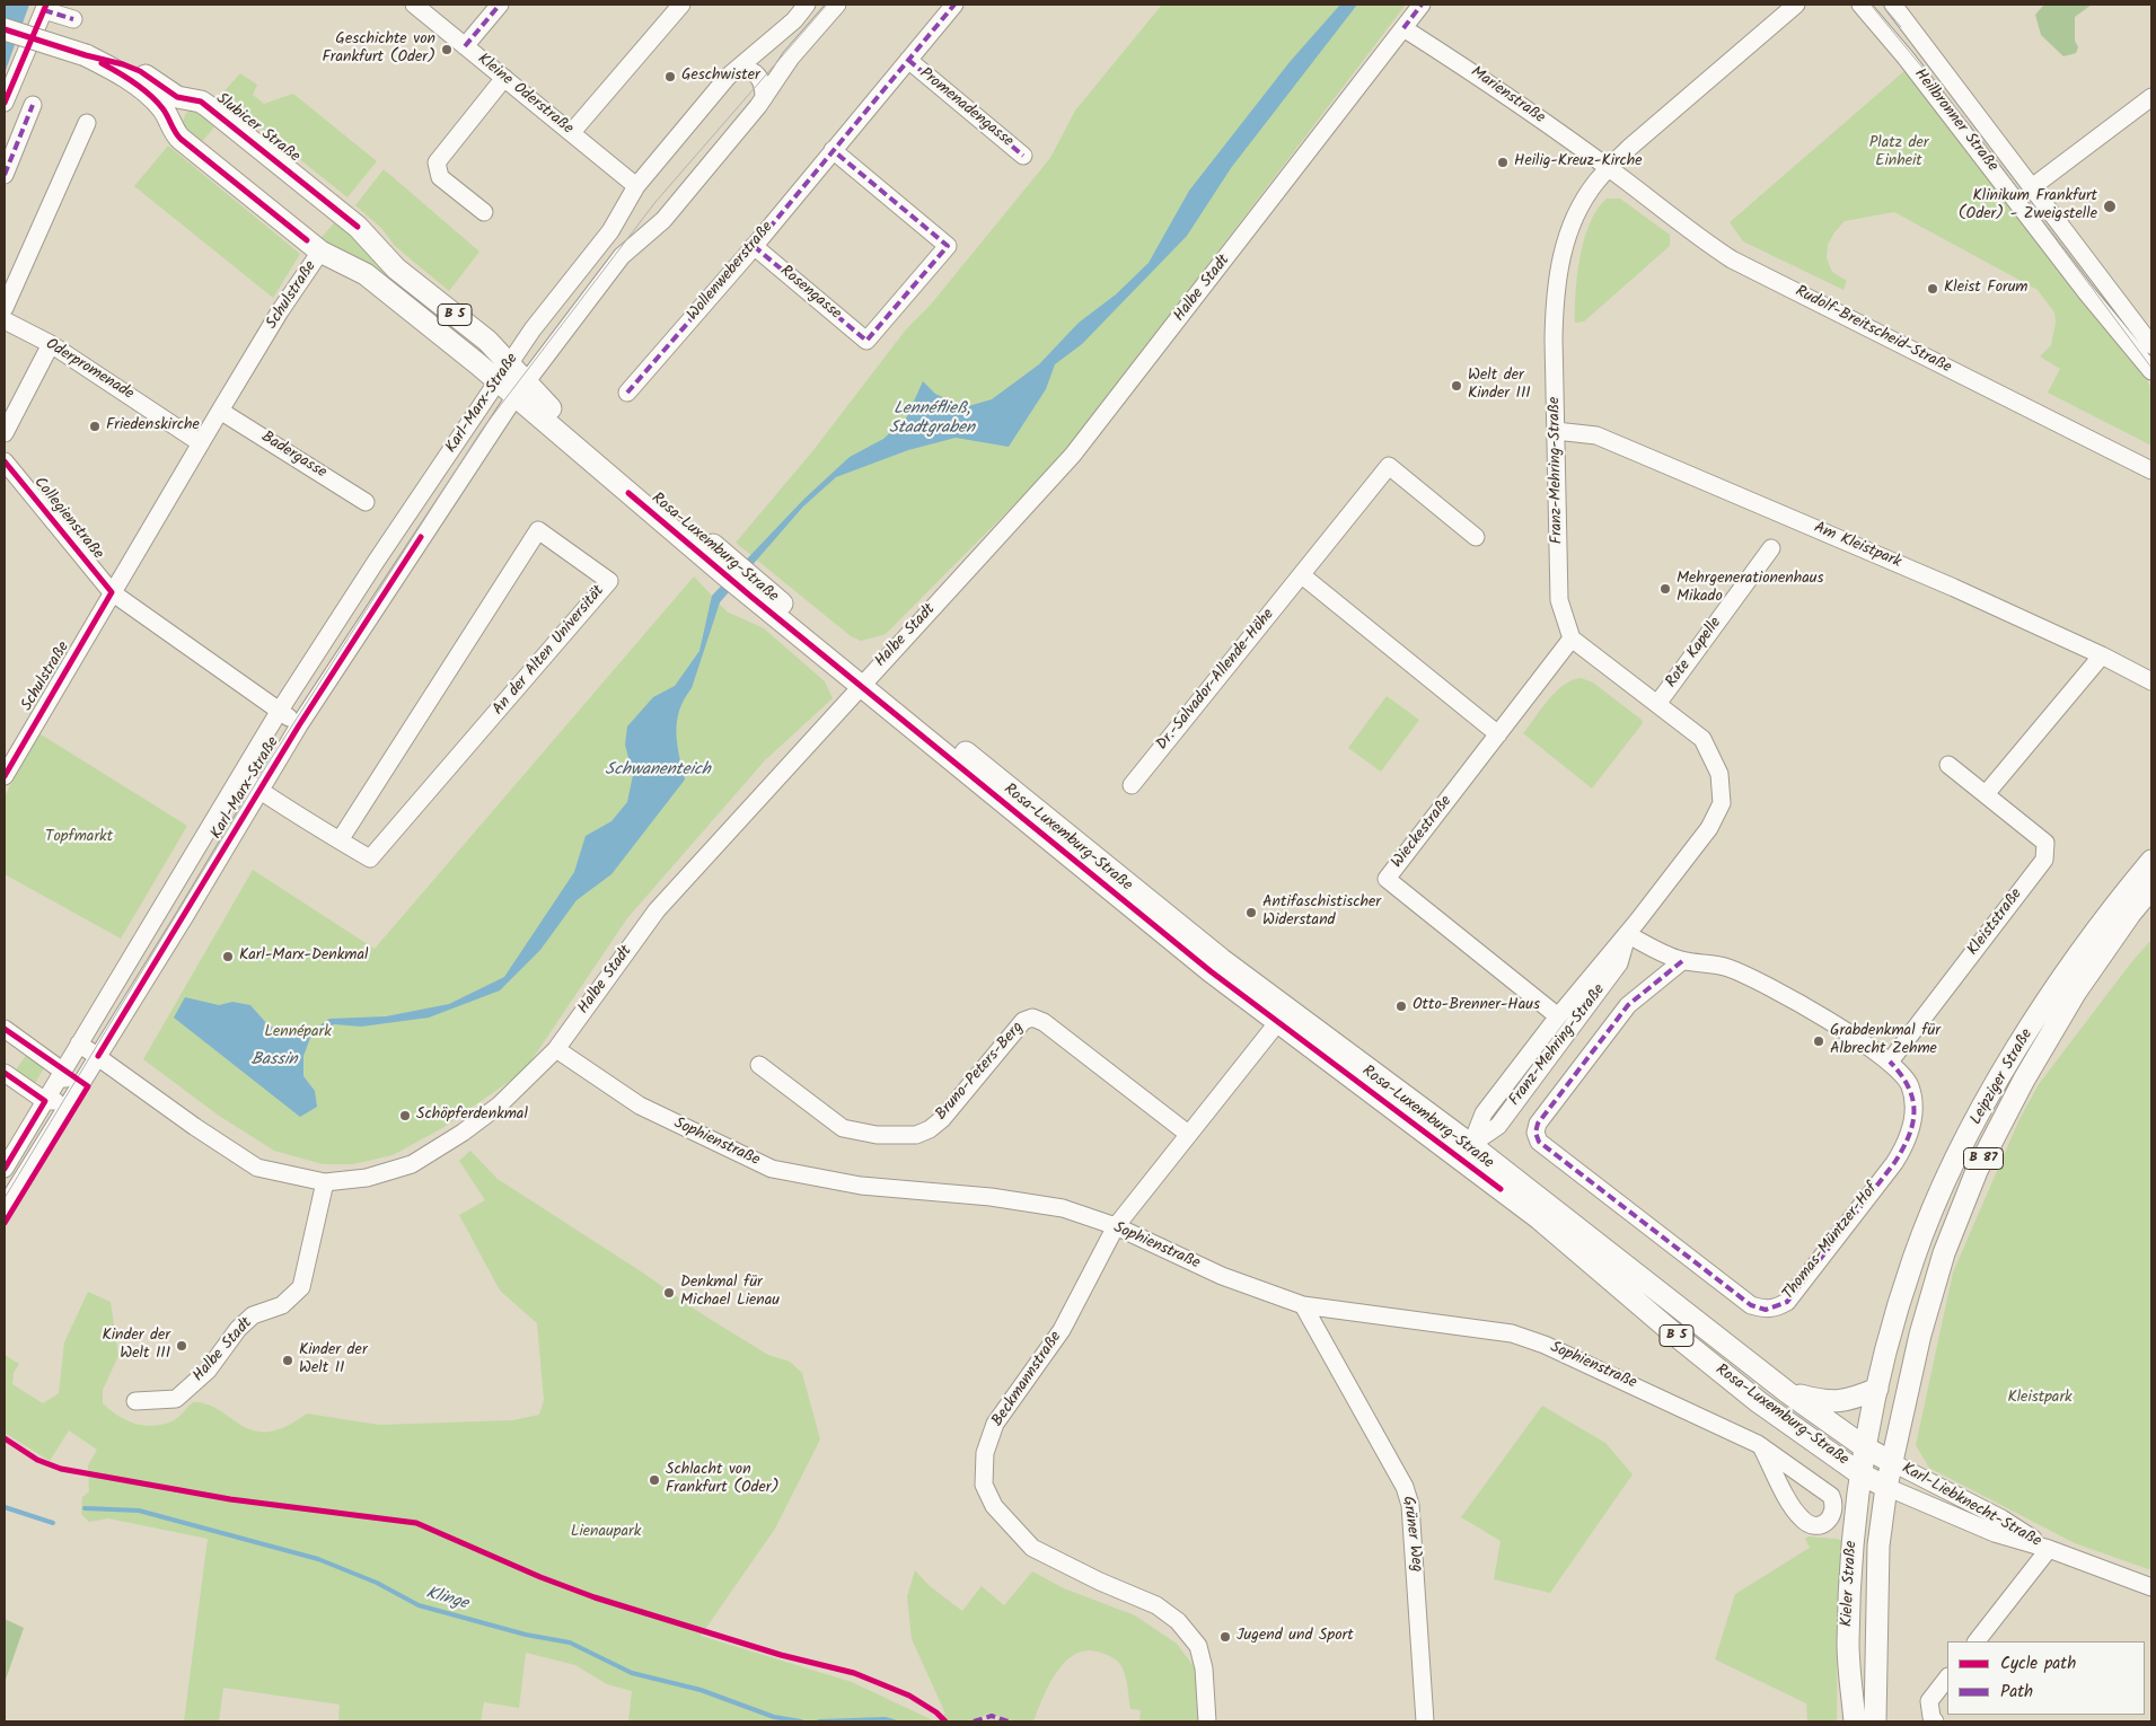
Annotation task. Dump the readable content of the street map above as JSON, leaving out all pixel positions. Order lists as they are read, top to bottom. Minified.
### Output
{"streets":{"main road":["Slubicer Straße","B 5","Rosa-Luxemburg-Straße","Leipziger Straße","B 87","Kieler Straße"],"street":["Kleine Oderstraße","Marienstraße","Promenadengasse","Heilbronner Straße","Wollenweberstraße","Halbe Stadt","Rosengasse","Schulstraße","Rudolf-Breitscheid-Straße","Oderpromenade","Karl-Marx-Straße","Badergasse","Franz-Mehring-Straße","Collegienstraße","Am Kleistpark","An der Alten Universität","Rote Kapelle","Dr.-Salvador-Allende-Höhe","Wieckestraße","Kleiststraße","Bruno-Peters-Berg","Sophienstraße","Thomas-Müntzer-Hof","Beckmannstraße","Karl-Liebknecht-Straße","Grüner Weg"]},"crossings":[["Kleine Oderstraße","Karl-Marx-Straße"],["Marienstraße","Halbe Stadt"],["Marienstraße","Rudolf-Breitscheid-Straße"],["Marienstraße","Franz-Mehring-Straße"],["Promenadengasse","Wollenweberstraße"],["Slubicer Straße","B 5"],["Slubicer Straße","Karl-Marx-Straße"],["Slubicer Straße","Rosa-Luxemburg-Straße"],["Wollenweberstraße","Rosengasse"],["Halbe Stadt","Karl-Marx-Straße"],["Halbe Stadt","Rosa-Luxemburg-Straße"],["Halbe Stadt","Sophienstraße"],["Schulstraße","B 5"],["Schulstraße","Oderpromenade"],["Schulstraße","Badergasse"],["Schulstraße","Collegienstraße"],["B 5","Karl-Marx-Straße"],["B 5","Rosa-Luxemburg-Straße"],["Rudolf-Breitscheid-Straße","Franz-Mehring-Straße"],["Karl-Marx-Straße","Collegienstraße"],["Karl-Marx-Straße","Rosa-Luxemburg-Straße"],["Karl-Marx-Straße","An der Alten Universität"],["Franz-Mehring-Straße","Am Kleistpark"],["Franz-Mehring-Straße","Rosa-Luxemburg-Straße"],["Franz-Mehring-Straße","Rote Kapelle"],["Franz-Mehring-Straße","Wieckestraße"],["Franz-Mehring-Straße","Thomas-Müntzer-Hof"],["Rosa-Luxemburg-Straße","Leipziger Straße"],["Rosa-Luxemburg-Straße","Beckmannstraße"],["Rosa-Luxemburg-Straße","Karl-Liebknecht-Straße"],["Rosa-Luxemburg-Straße","Kieler Straße"],["Kleiststraße","Thomas-Müntzer-Hof"],["Bruno-Peters-Berg","Beckmannstraße"],["Leipziger Straße","Karl-Liebknecht-Straße"],["Leipziger Straße","Kieler Straße"],["Sophienstraße","Beckmannstraße"],["Sophienstraße","Grüner Weg"],["Karl-Liebknecht-Straße","Kieler Straße"]],"water":["Lennéfließ, Stadtgraben","Schwanenteich","Bassin","Klinge"],"parks":["Platz der Einheit","Topfmarkt","Lennépark","Kleistpark","Lienaupark"],"places":["Geschichte von Frankfurt (Oder)","Geschwister","Heilig-Kreuz-Kirche","Klinikum Frankfurt (Oder) - Zweigstelle","Kleist Forum","Welt der Kinder III","Friedenskirche","Mehrgenerationenhaus Mikado","Antifaschistischer Widerstand","Karl-Marx-Denkmal","Otto-Brenner-Haus","Grabdenkmal für Albrecht Zehme","Schöpferdenkmal","Denkmal für Michael Lienau","Kinder der Welt III","Kinder der Welt II","Schlacht von Frankfurt (Oder)","Jugend und Sport"],"legend":["Cycle path","Path"]}
